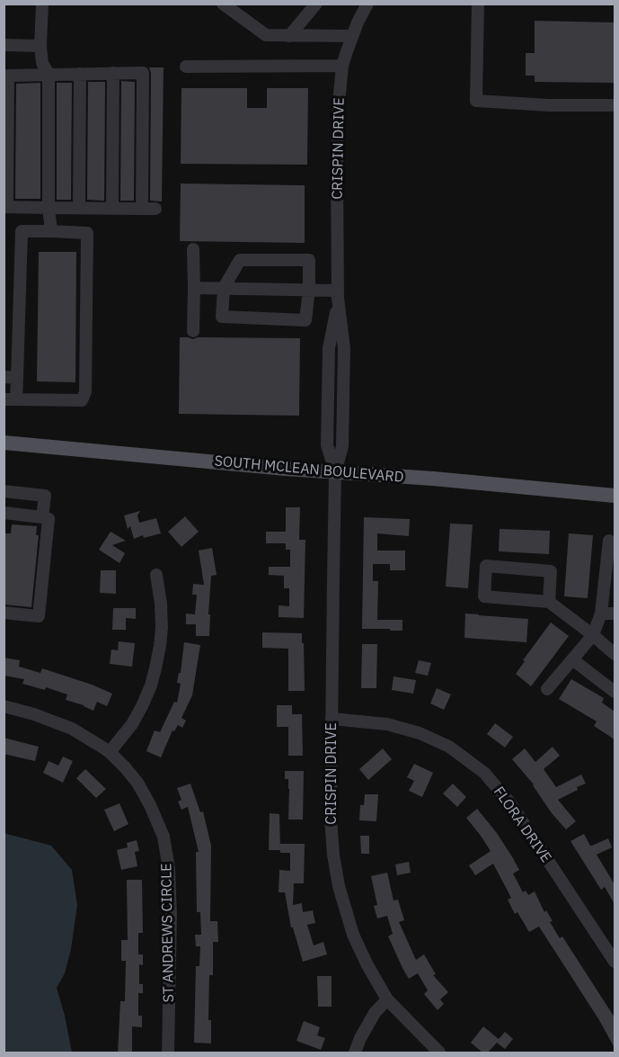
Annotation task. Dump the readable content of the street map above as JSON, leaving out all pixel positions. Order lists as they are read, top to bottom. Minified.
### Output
{"streets":{"main road":["SOUTH MCLEAN BOULEVARD"],"street":["CRISPIN DRIVE","FLORA DRIVE","ST ANDREWS CIRCLE"]},"crossings":[["CRISPIN DRIVE","SOUTH MCLEAN BOULEVARD"],["CRISPIN DRIVE","FLORA DRIVE"]]}
